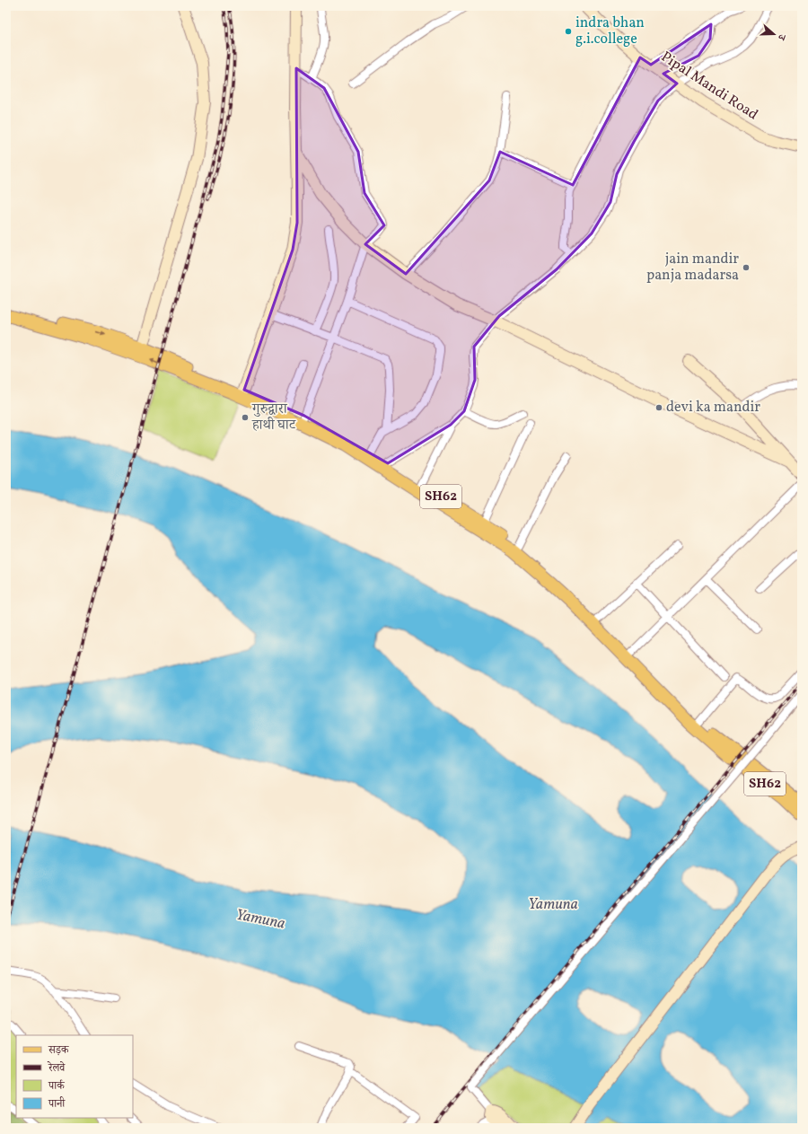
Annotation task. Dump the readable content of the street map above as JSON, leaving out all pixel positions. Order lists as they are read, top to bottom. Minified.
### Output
{"streets":{"main road":["SH62"],"street":["Pipal Mandi Road"]},"water":["Yamuna"],"places":["indra bhan g.i.college","jain mandir panja madarsa","devi ka mandir","गुरुद्वारा हाथी घाट"],"legend":["सड़क","रेलवे","पार्क","पानी"],"north":"right"}
